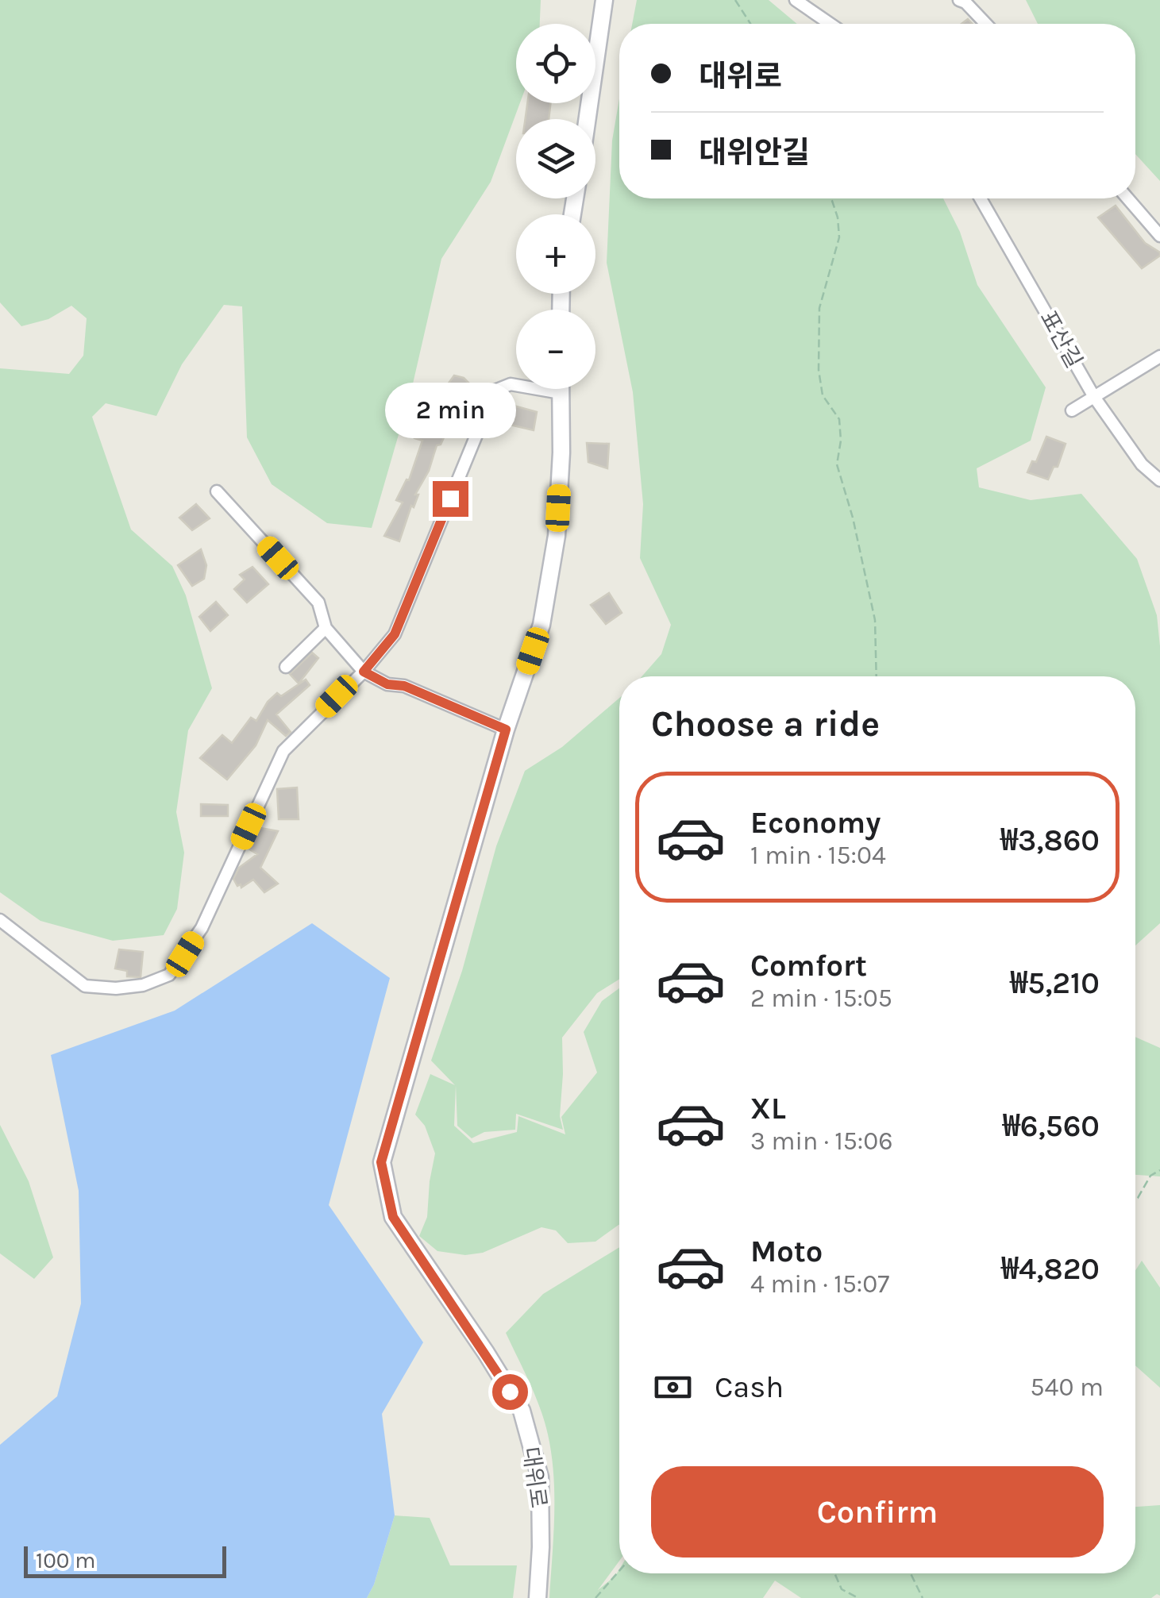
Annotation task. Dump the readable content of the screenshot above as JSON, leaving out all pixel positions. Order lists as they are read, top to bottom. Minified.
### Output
{"streets":{"main road":["대위로"],"street":["표산길"]},"scale_bar":"100 m","page":{"map_buttons":["+","−"],"banner":["대위로","대위안길"],"bubble":"2 min","heading":"Choose a ride","list":[{"name":"Economy","note":"1 min · 15:04","value":"₩3,860"},{"name":"Comfort","note":"2 min · 15:05","value":"₩5,210"},{"name":"XL","note":"3 min · 15:06","value":"₩6,560"},{"name":"Moto","note":"4 min · 15:07","value":"₩4,820"}],"pay":["Cash","540 m"],"buttons":"Confirm","scale":"100 m"}}
